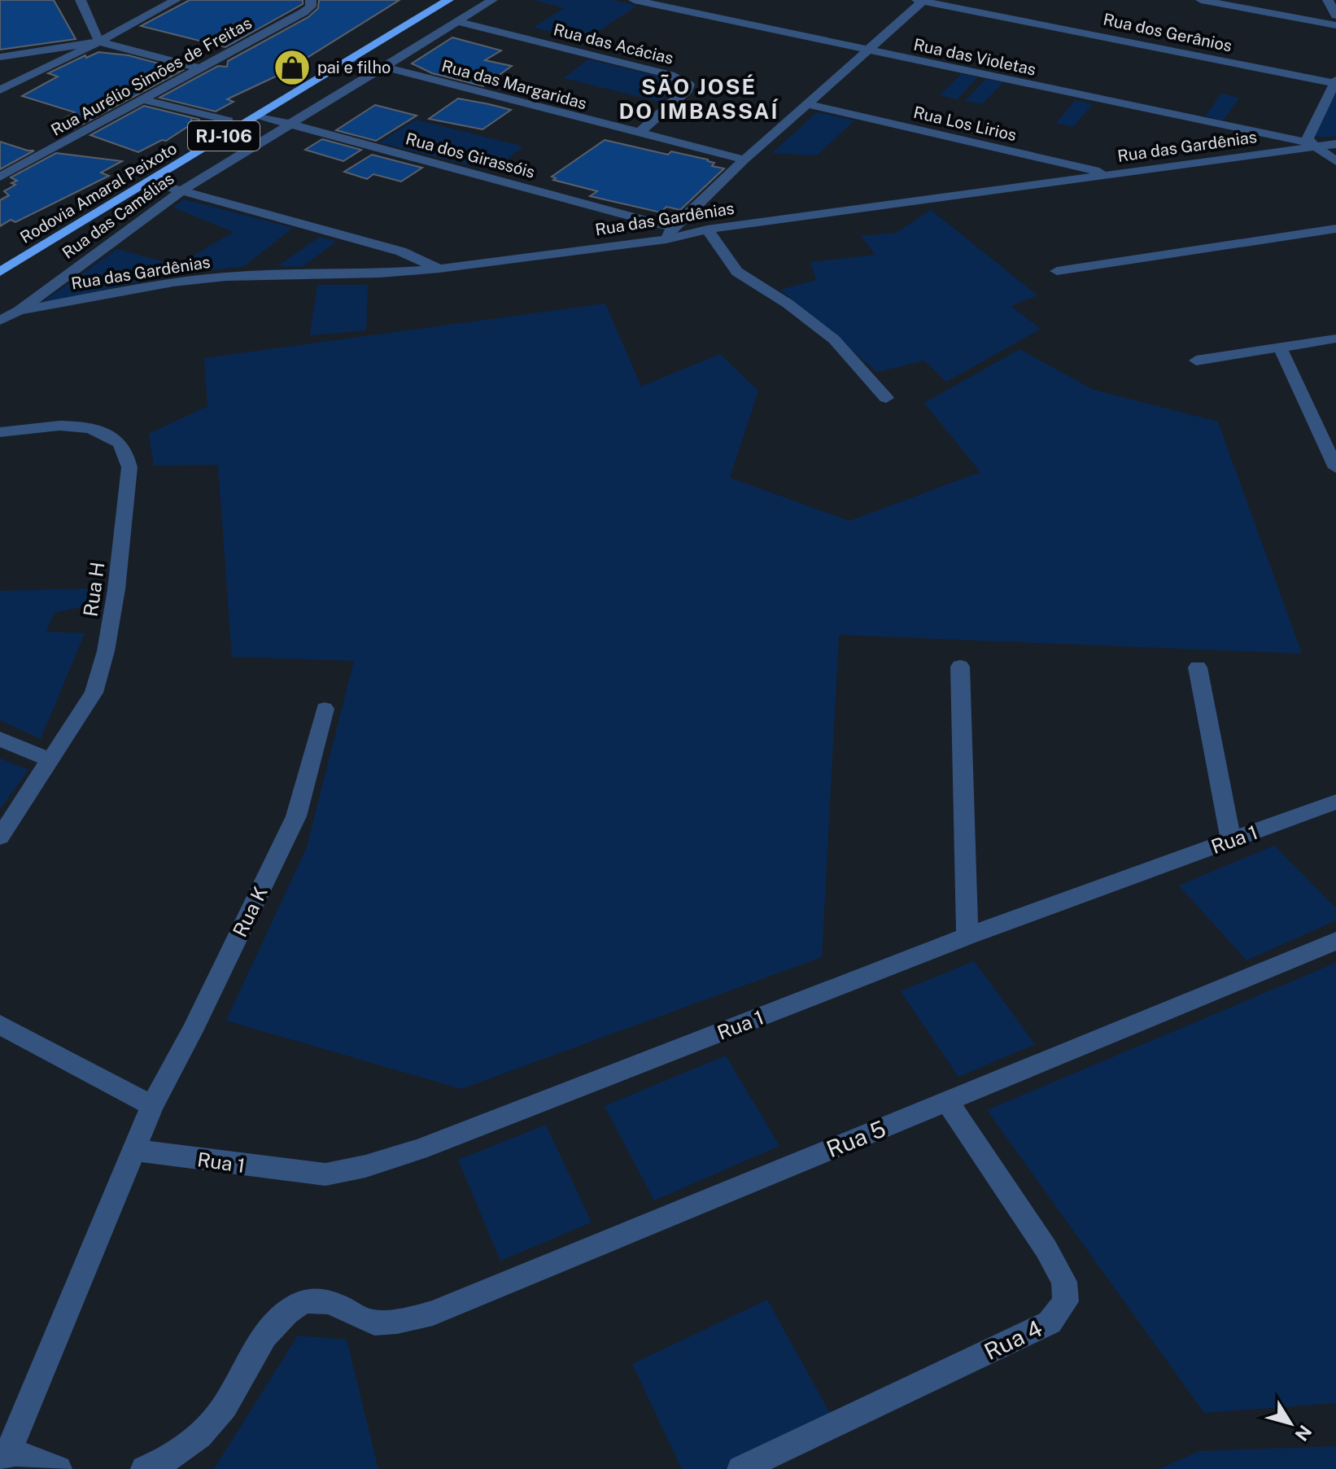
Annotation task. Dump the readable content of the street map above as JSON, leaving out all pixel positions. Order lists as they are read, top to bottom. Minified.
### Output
{"streets":{"highway":["RJ-106","Rodovia Amaral Peixoto"],"street":["Rua dos Gerânios","Rua das Acácias","Rua das Violetas","Rua Aurélio Simões de Freitas","Rua das Margaridas","Rua Los Lirios","Rua das Gardênias","Rua dos Girassóis","Rua das Camélias","Rua H","Rua 1","Rua K","Rua 5","Rua 4"]},"crossings":[["Rua das Acácias","Rua das Margaridas"],["Rua das Acácias","Rua das Camélias"],["Rua das Violetas","Rua das Gardênias"],["Rua das Margaridas","Rodovia Amaral Peixoto"],["Rua das Margaridas","Rua das Camélias"],["Rua Los Lirios","Rua das Gardênias"],["Rua das Gardênias","Rua dos Girassóis"],["Rua das Gardênias","Rua das Camélias"],["Rua dos Girassóis","Rodovia Amaral Peixoto"],["Rua dos Girassóis","Rua das Camélias"],["Rua 1","Rua K"],["Rua 5","Rua 4"]],"districts":["SÃO JOSÉ DO IMBASSAÍ"],"places":{"shop":["pai e filho"]},"north":"bottom right"}
